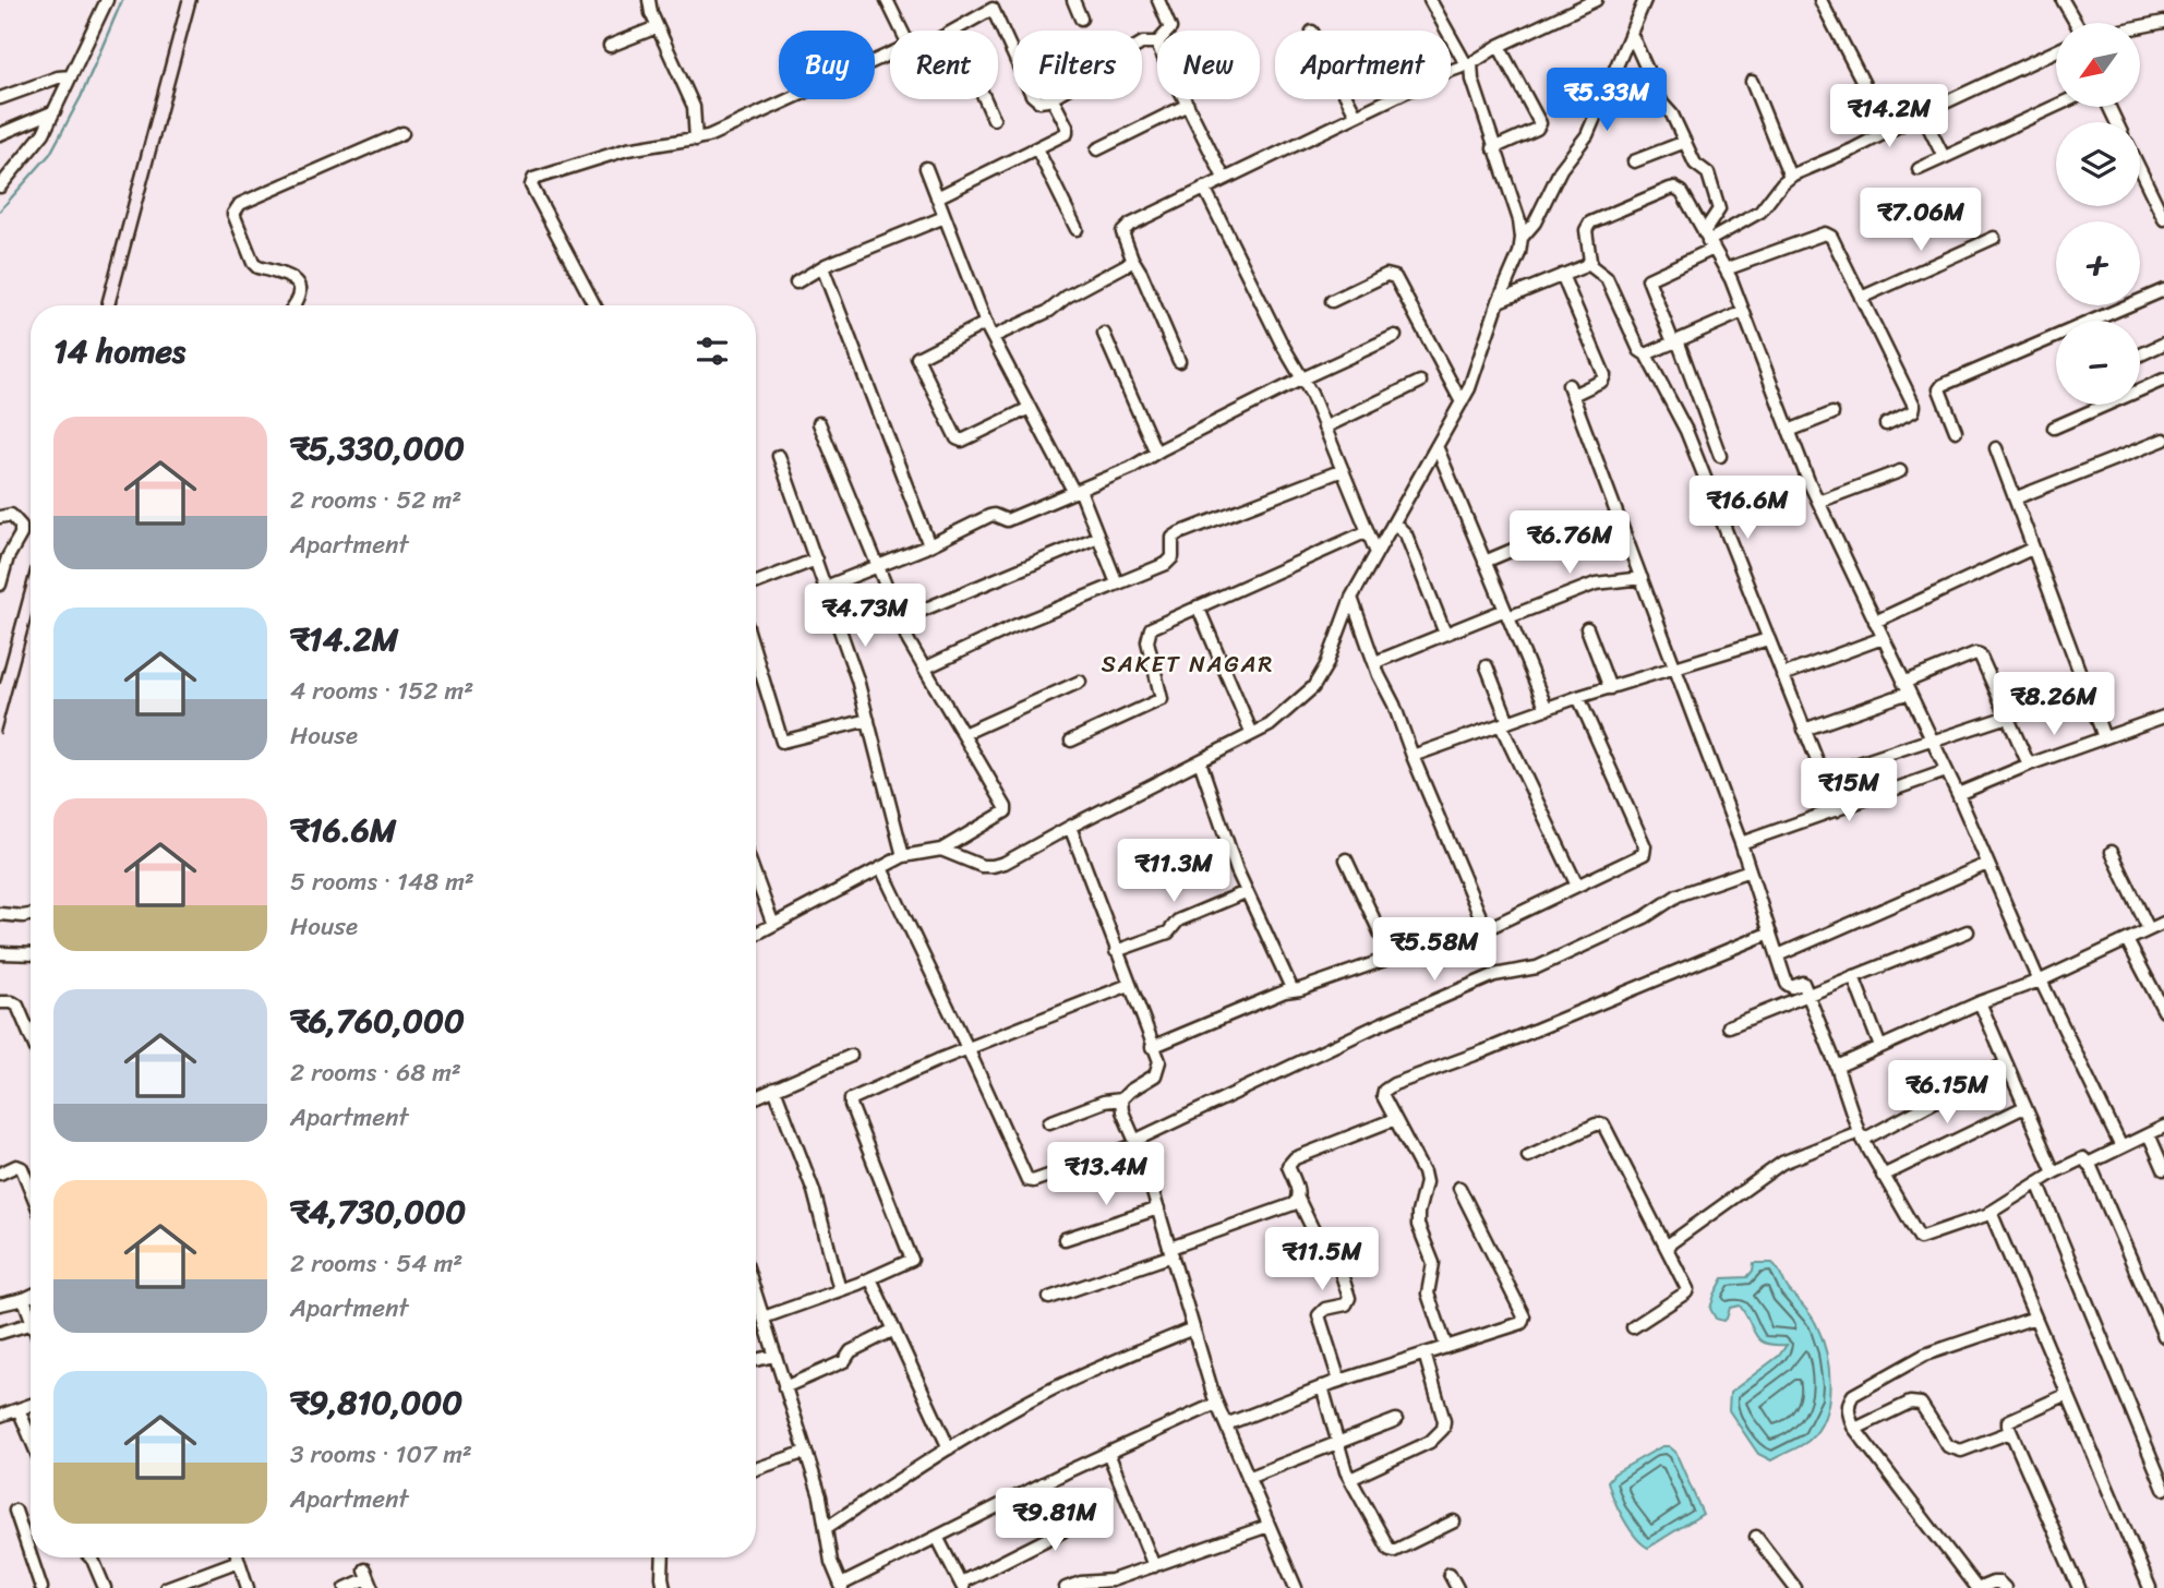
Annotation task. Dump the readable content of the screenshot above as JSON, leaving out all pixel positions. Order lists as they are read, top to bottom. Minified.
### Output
{"districts":["SAKET NAGAR"],"north":"bottom left","page":{"map_buttons":["+","−"],"chip":["Buy","Rent","Filters","New","Apartment"],"price":["₹5.33M","₹14.2M","₹7.06M","₹16.6M","₹6.76M","₹4.73M","₹8.26M","₹15M","₹11.3M","₹5.58M","₹6.15M","₹13.4M","₹11.5M","₹9.81M"],"heading":"14 homes","list":[{"name":"₹5,330,000","note":"2 rooms · 52 m² · Apartment"},{"name":"₹14.2M","note":"4 rooms · 152 m² · House"},{"name":"₹16.6M","note":"5 rooms · 148 m² · House"},{"name":"₹6,760,000","note":"2 rooms · 68 m² · Apartment"},{"name":"₹4,730,000","note":"2 rooms · 54 m² · Apartment"},{"name":"₹9,810,000","note":"3 rooms · 107 m² · Apartment"}]}}
